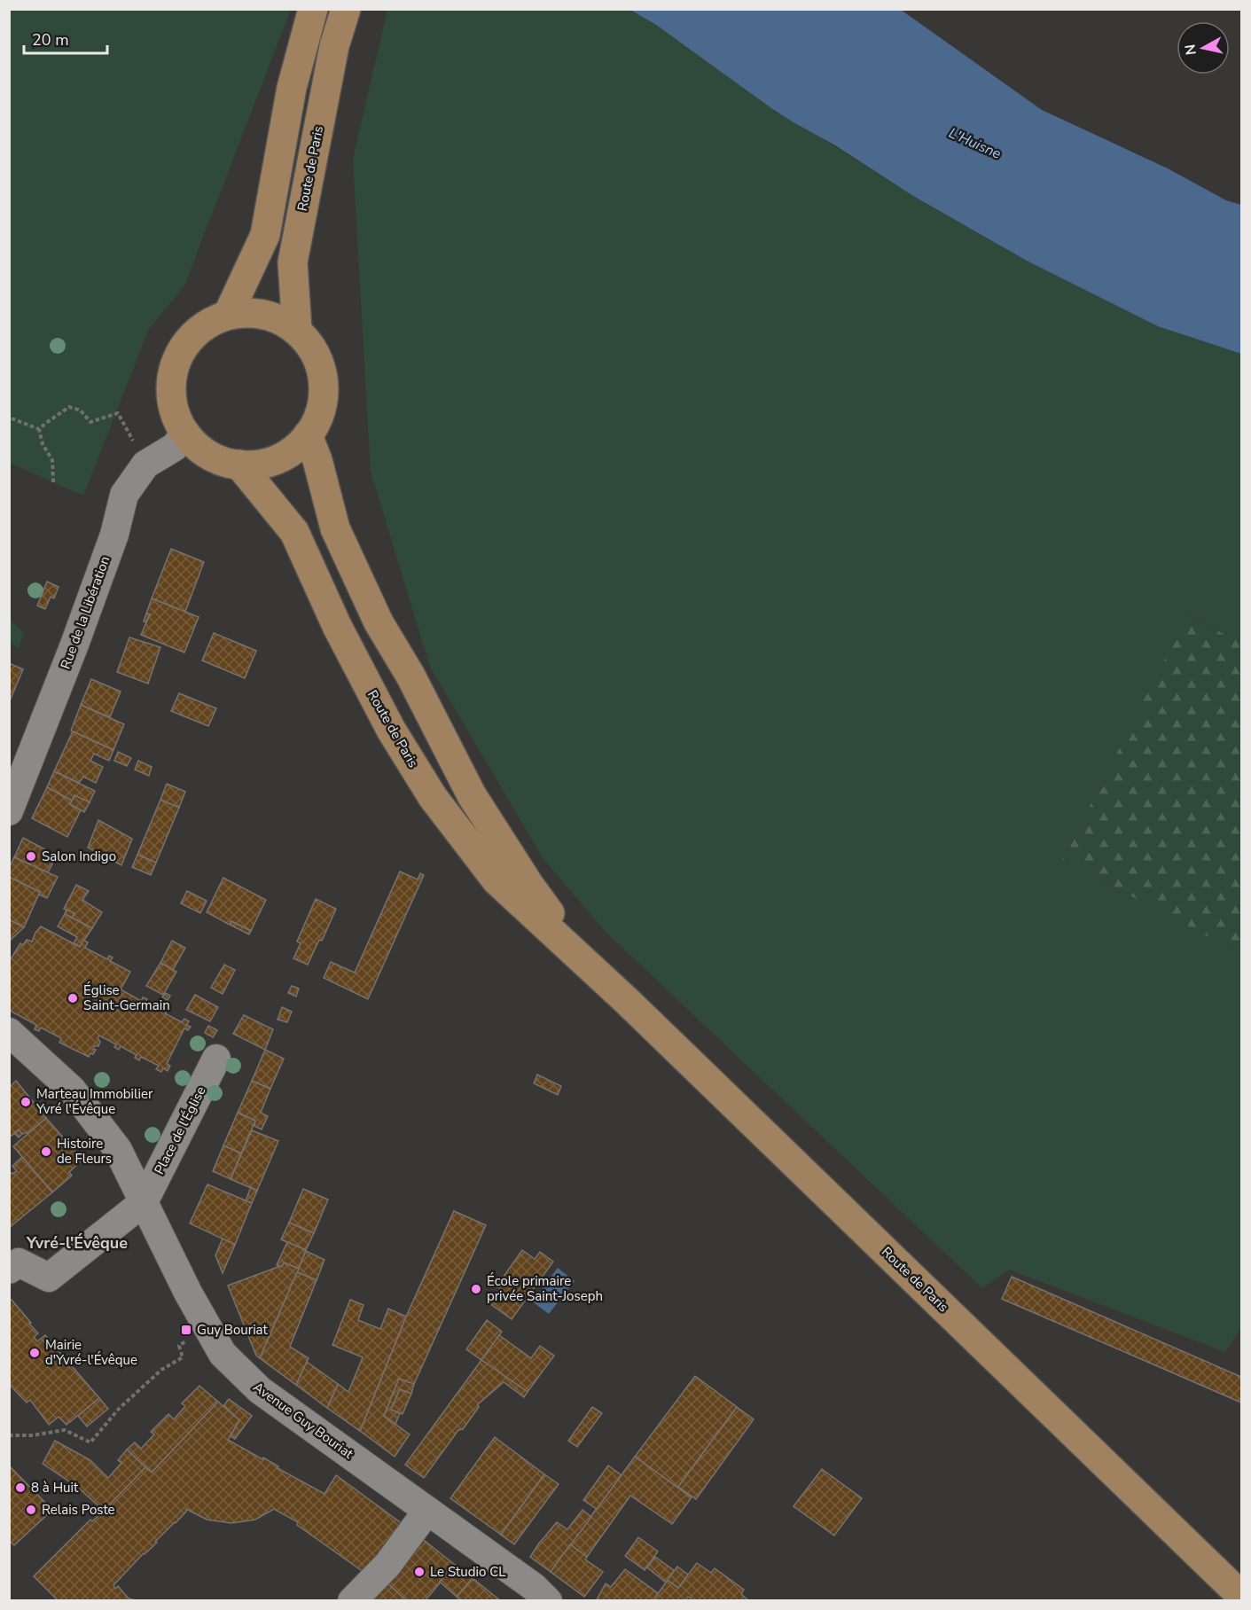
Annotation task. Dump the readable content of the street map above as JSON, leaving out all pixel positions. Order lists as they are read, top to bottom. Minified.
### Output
{"streets":{"main road":["Route de Paris"],"street":["Rue de la Libération","Place de l'Église","Avenue Guy Bouriat"]},"crossings":[["Route de Paris","Rue de la Libération"],["Place de l'Église","Avenue Guy Bouriat"]],"districts":["Yvré-l'Évêque"],"water":["L'Huisne"],"places":{"other":["Salon Indigo","Église Saint-Germain","Marteau Immobilier Yvré l'Évêque","Histoire de Fleurs","École primaire privée Saint-Joseph","Mairie d'Yvré-l'Évêque","8 à Huit","Relais Poste","Le Studio CL"],"transit":["Guy Bouriat"]},"scale_bar":"20 m","north":"left"}
